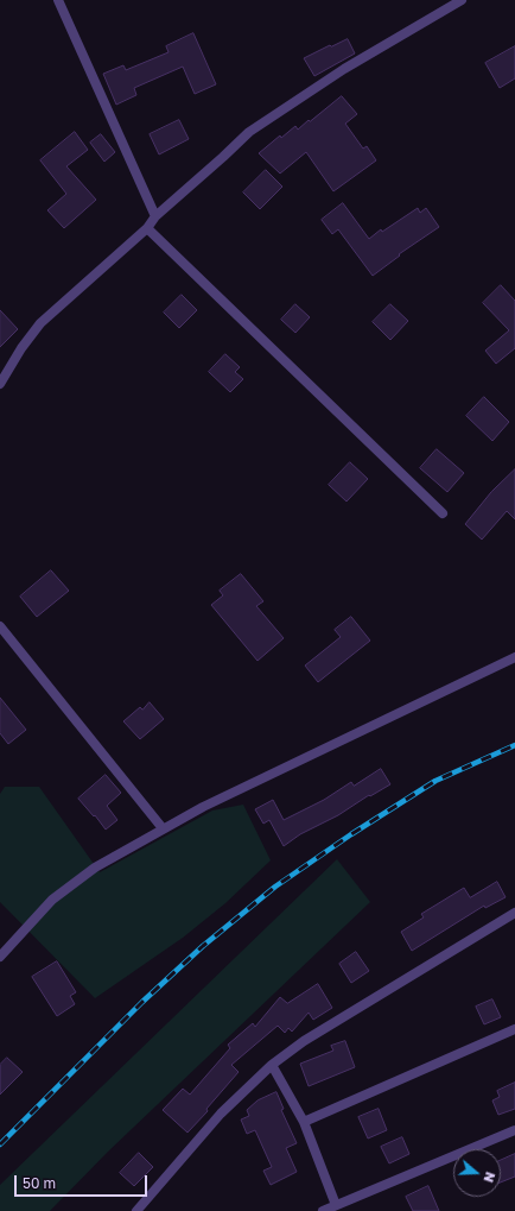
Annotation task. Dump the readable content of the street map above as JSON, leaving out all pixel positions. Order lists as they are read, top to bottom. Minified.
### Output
{"scale_bar":"50 m","north":"right"}
